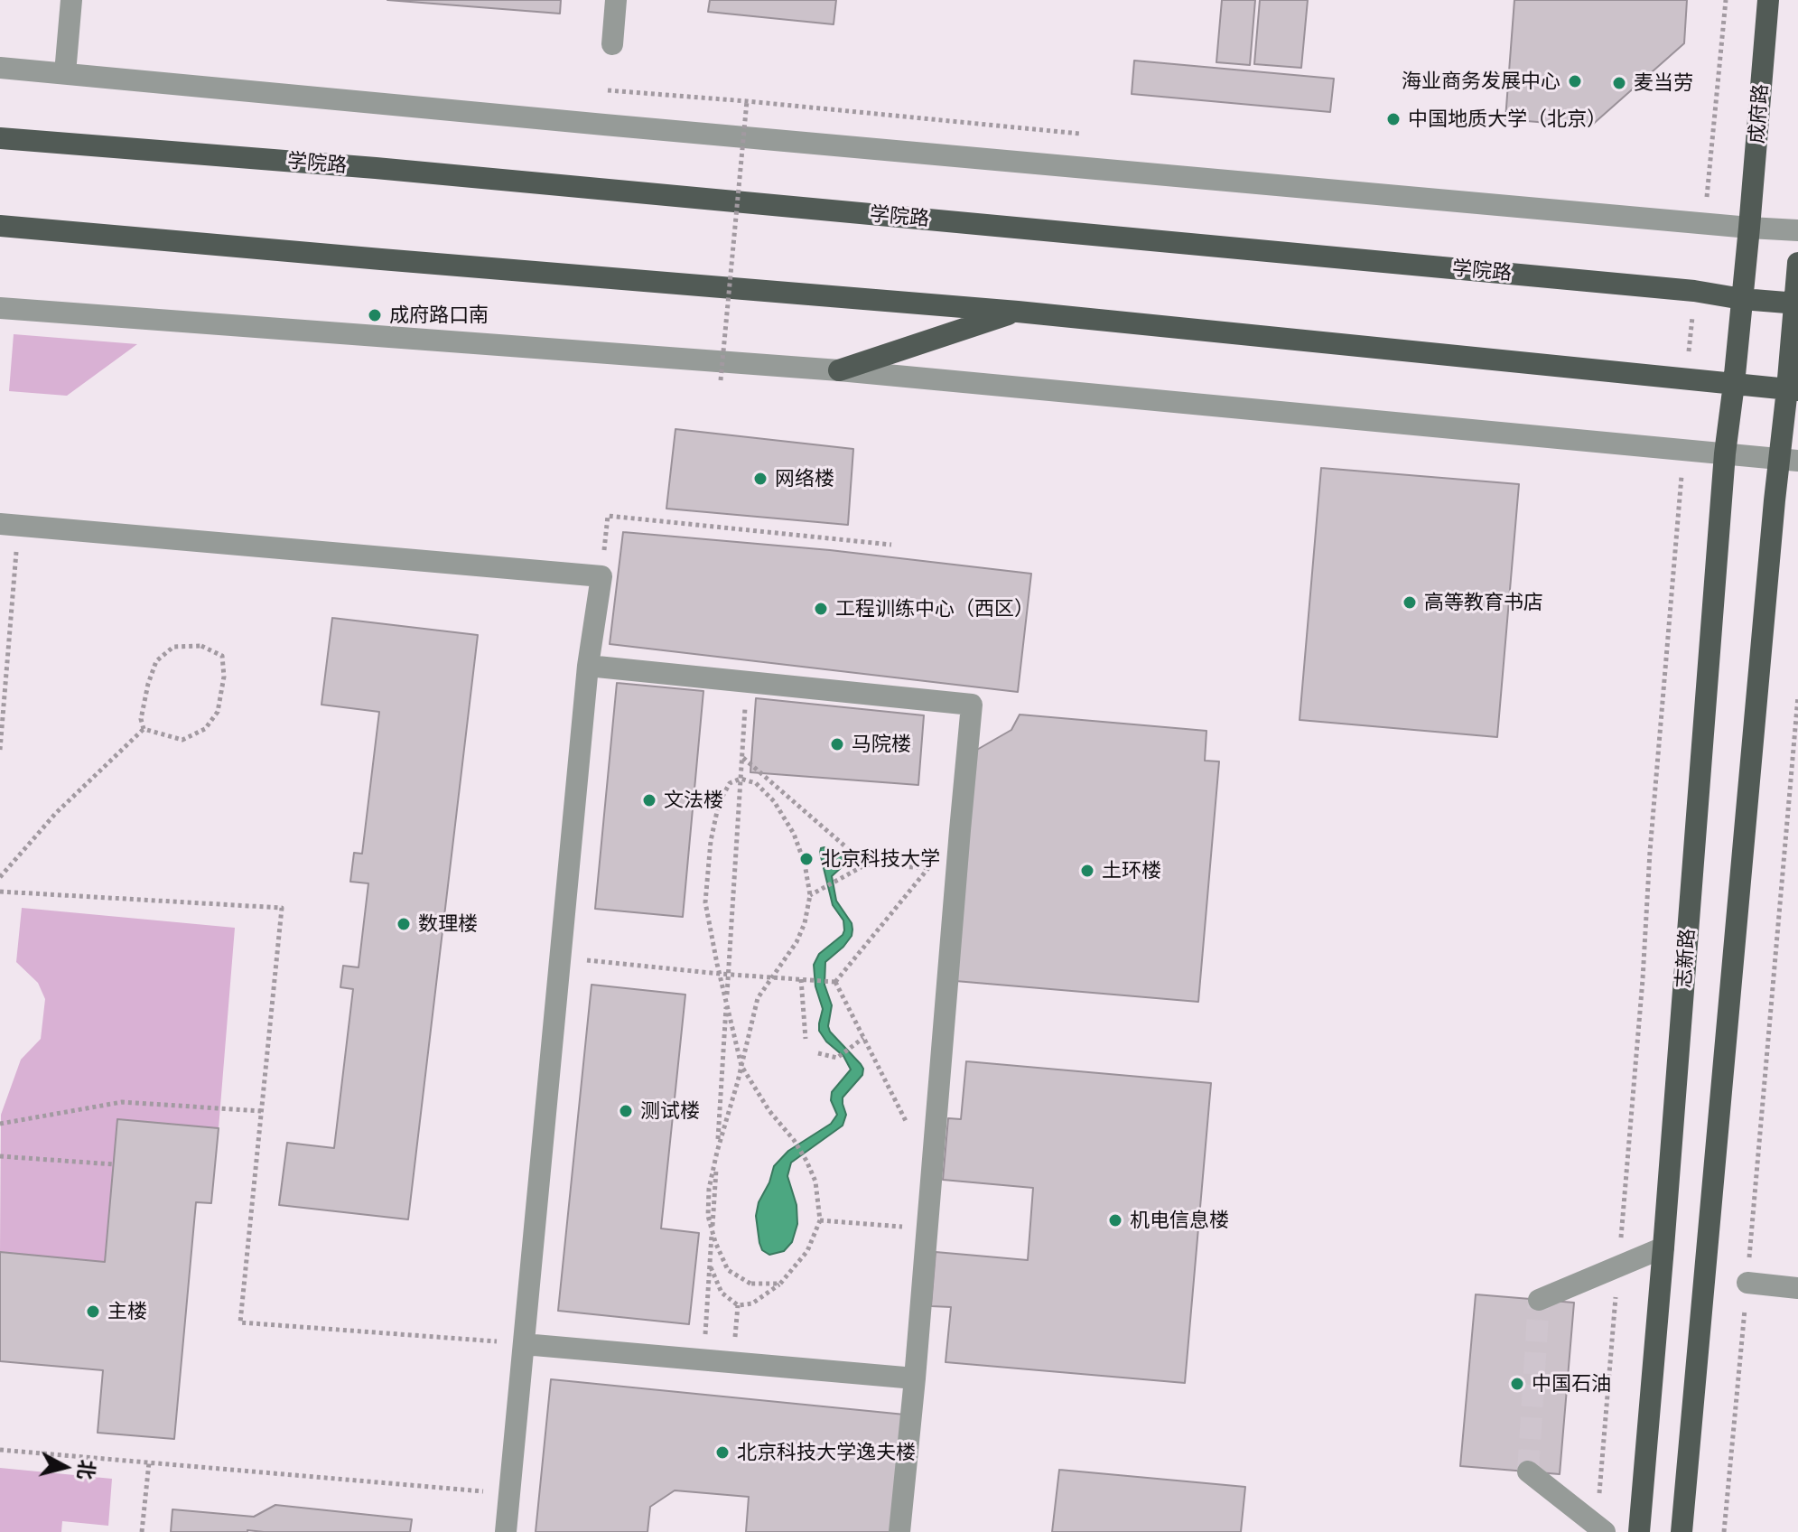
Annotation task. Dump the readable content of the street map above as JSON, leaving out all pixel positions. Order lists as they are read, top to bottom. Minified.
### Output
{"streets":{"main road":["成府路","学院路","志新路"]},"crossings":[["成府路","学院路"],["成府路","志新路"],["学院路","志新路"]],"places":["海业商务发展中心","麦当劳","中国地质大学（北京）","成府路口南","网络楼","高等教育书店","工程训练中心（西区）","马院楼","文法楼","北京科技大学","土环楼","数理楼","测试楼","机电信息楼","主楼","中国石油","北京科技大学逸夫楼"],"north":"right"}
